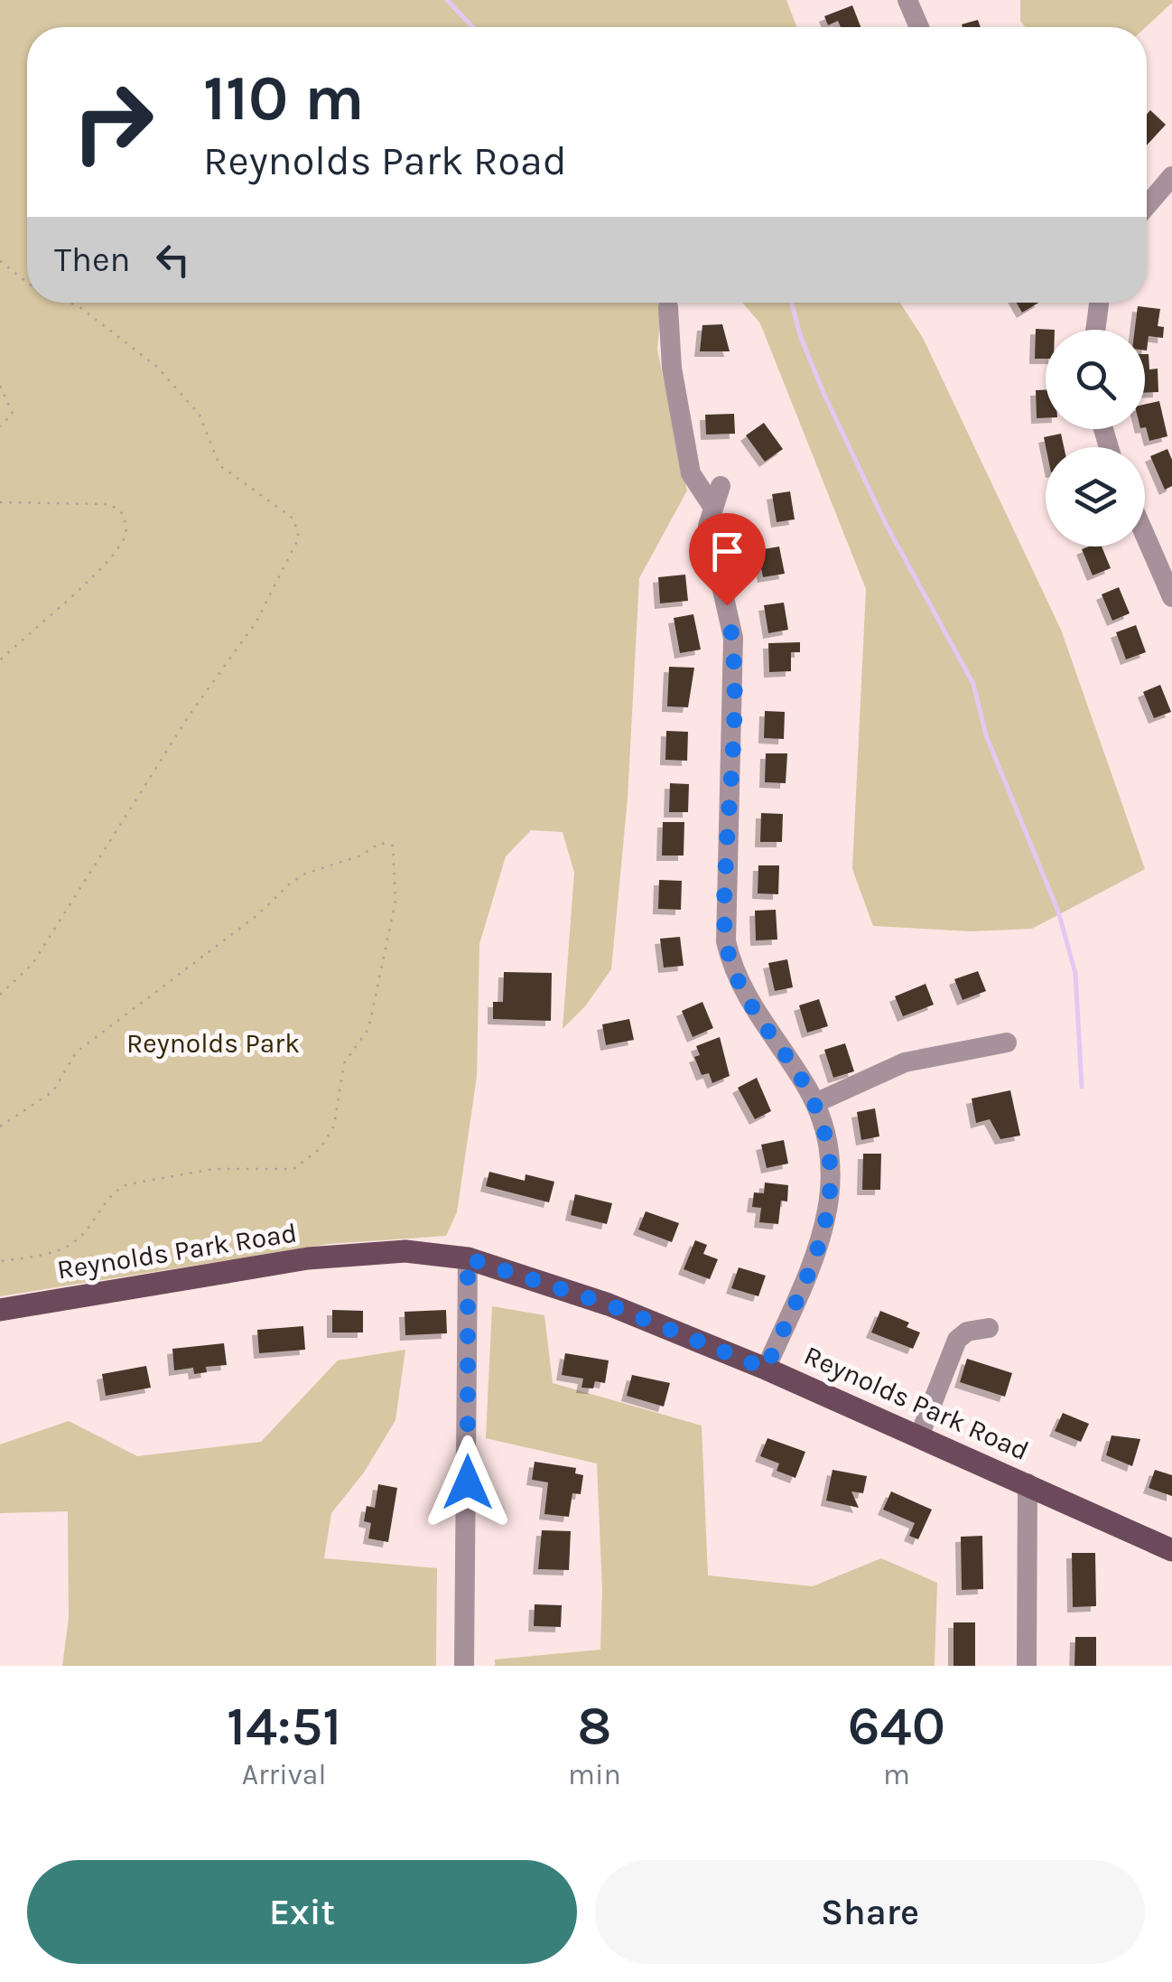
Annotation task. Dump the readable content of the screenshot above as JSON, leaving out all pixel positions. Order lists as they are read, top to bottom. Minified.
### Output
{"streets":{"main road":["Reynolds Park Road"]},"parks":["Reynolds Park"],"page":{"turn":["110 m","Reynolds Park Road"],"then":"Then","eta":["14:51","Arrival","8","min","640","m"],"buttons":["Exit","Share"]}}
